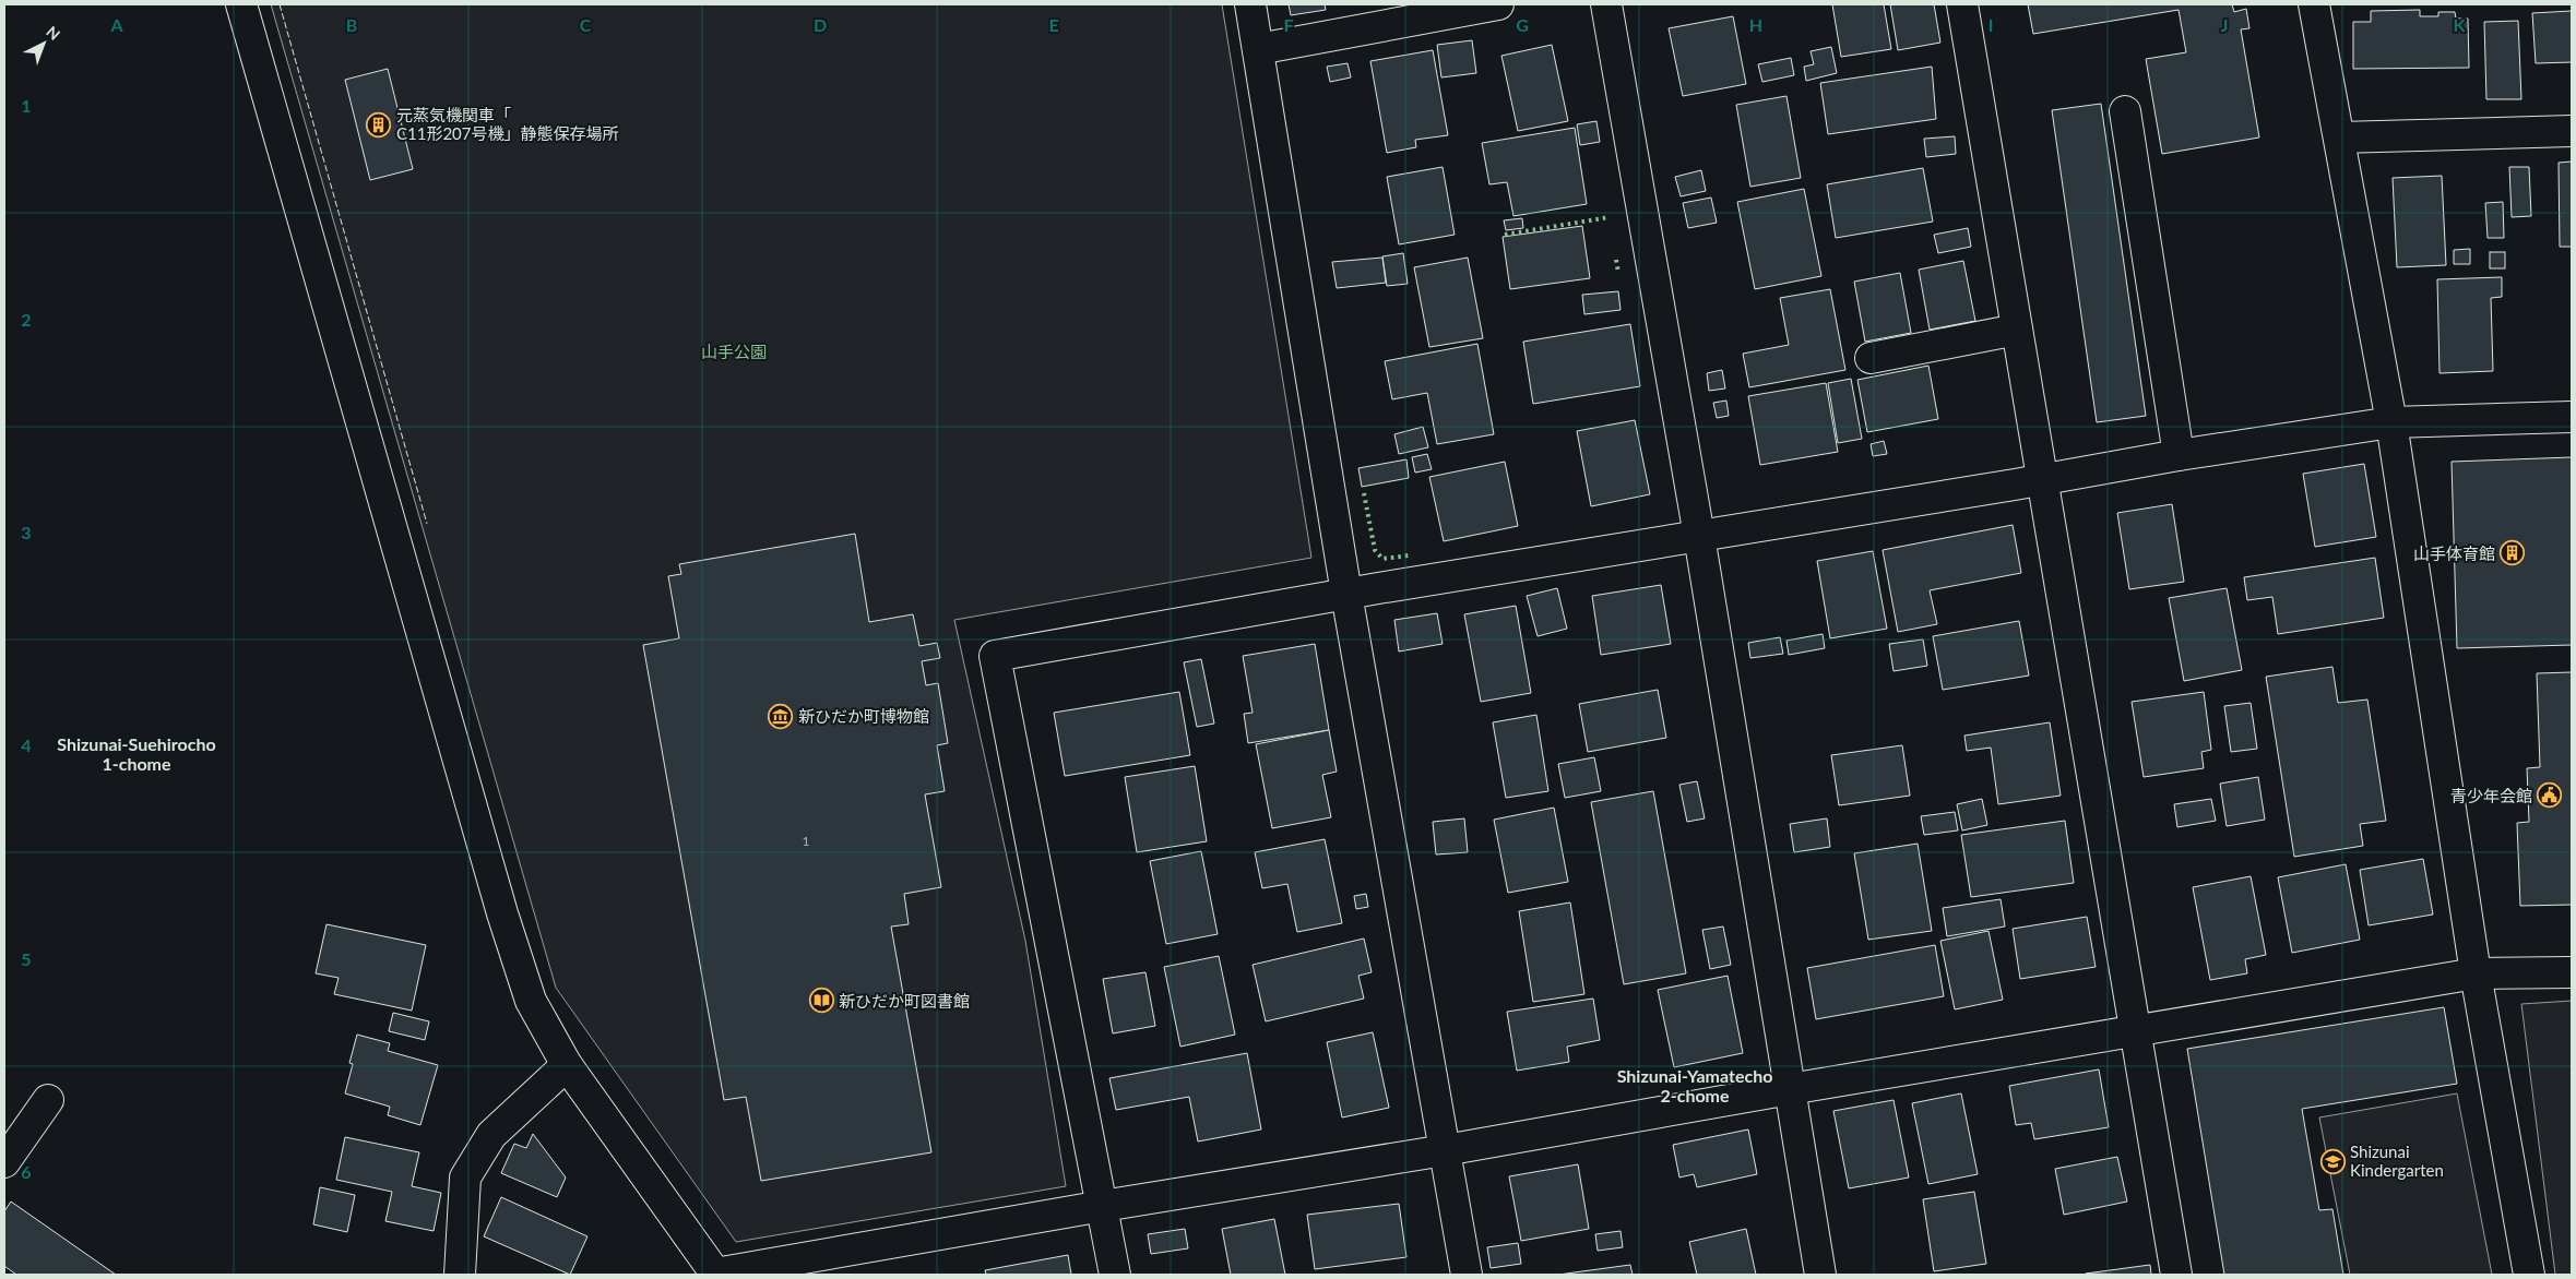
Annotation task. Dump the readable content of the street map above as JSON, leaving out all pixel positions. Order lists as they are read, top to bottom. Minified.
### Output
{"districts":["Shizunai-Suehirocho 1-chome","Shizunai-Yamatecho 2-chome"],"parks":["山手公園"],"places":{"building":["元蒸気機関車「 C11形207号機」静態保存場所","山手体育館"],"museum":["新ひだか町博物館"],"public building":["青少年会館"],"library":["新ひだか町図書館"],"school or university":["Shizunai Kindergarten"]},"house_numbers":["1"],"north":"top right","grid":{"columns":["A","B","C","D","E","F","G","H","I","J","K"],"rows":["1","2","3","4","5","6"]}}
